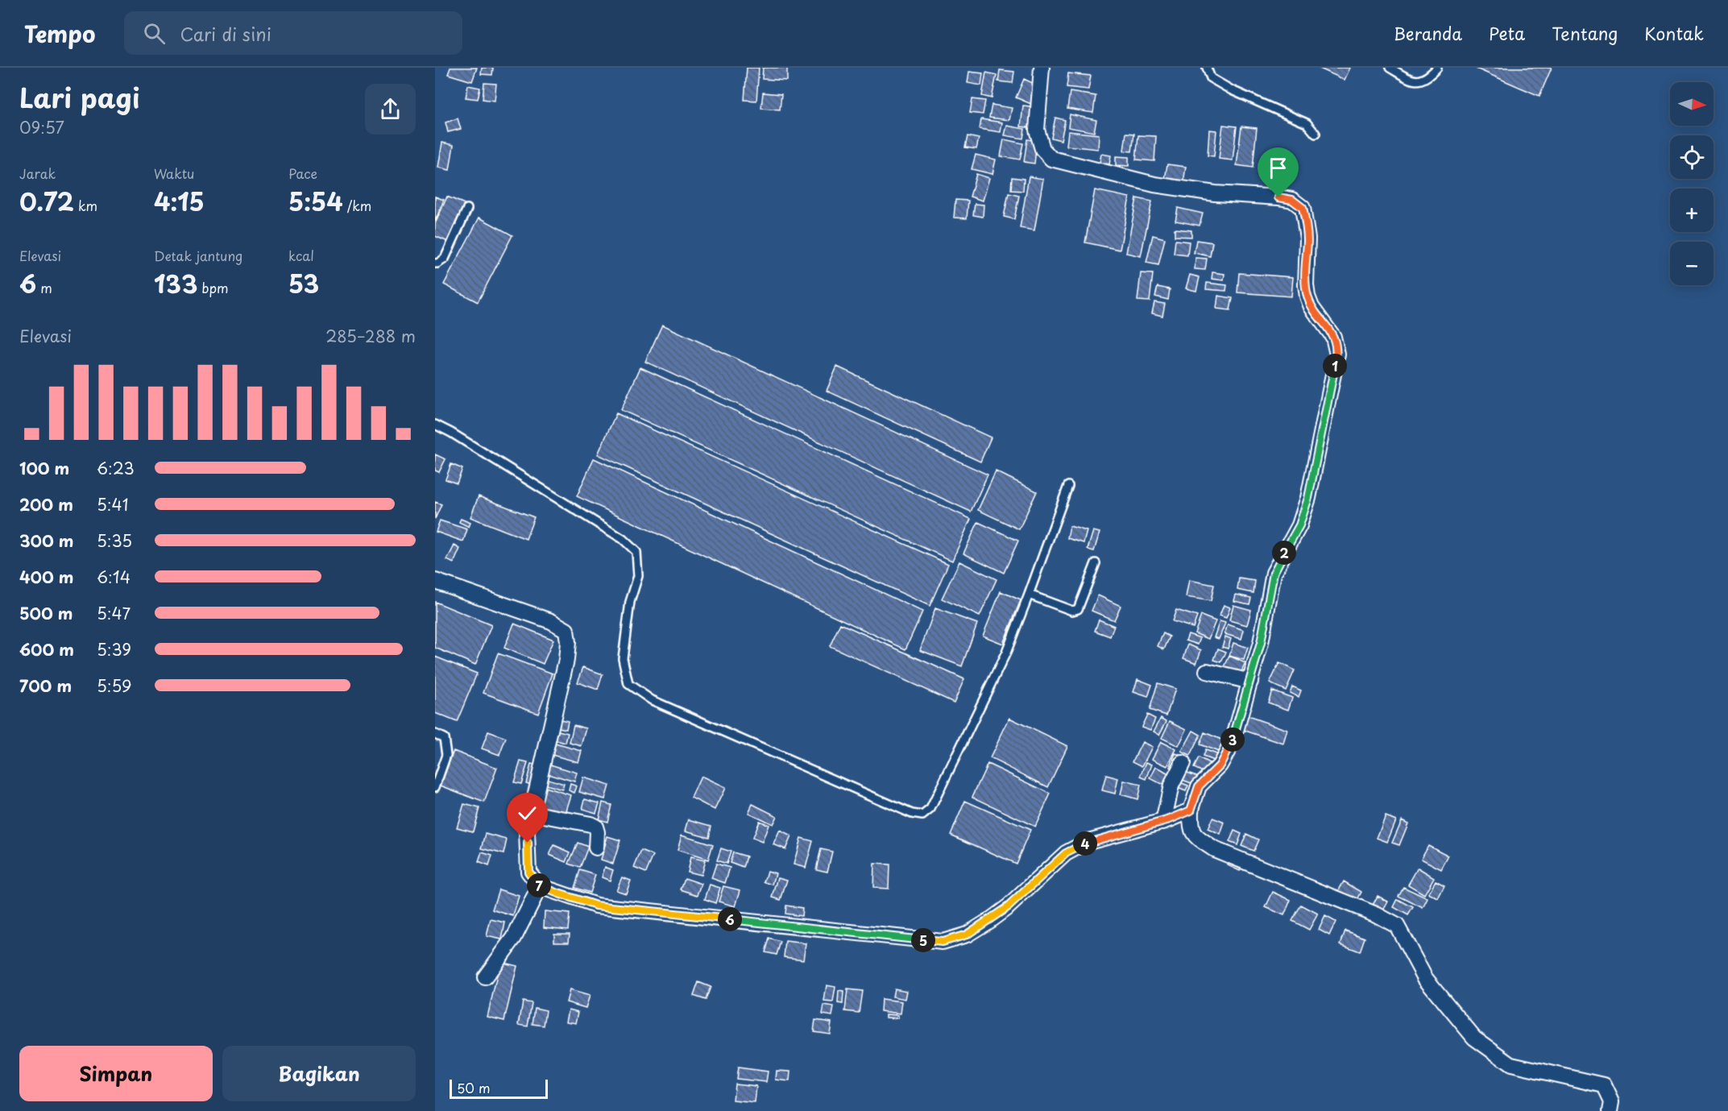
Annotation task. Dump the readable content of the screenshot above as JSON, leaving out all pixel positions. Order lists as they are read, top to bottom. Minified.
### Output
{"scale_bar":"50 m","north":"right","page":{"header":"Tempo","search":"Cari di sini","nav":["Beranda","Peta","Tentang","Kontak"],"heading":["Lari pagi","09:57"],"map_buttons":["+","−"],"stats":[["Jarak","0.72 km"],["Waktu","4:15"],["Pace","5:54 /km"],["Elevasi","6 m"],["Detak jantung","133 bpm"],["kcal","53"]],"chart":["Elevasi","285–288 m"],"pins":["1","2","3","4","7","6","5"],"list":[{"name":"100 m","note":"6:23"},{"name":"200 m","note":"5:41"},{"name":"300 m","note":"5:35"},{"name":"400 m","note":"6:14"},{"name":"500 m","note":"5:47"},{"name":"600 m","note":"5:39"},{"name":"700 m","note":"5:59"}],"buttons":["Simpan","Bagikan"],"scale":"50 m"}}
